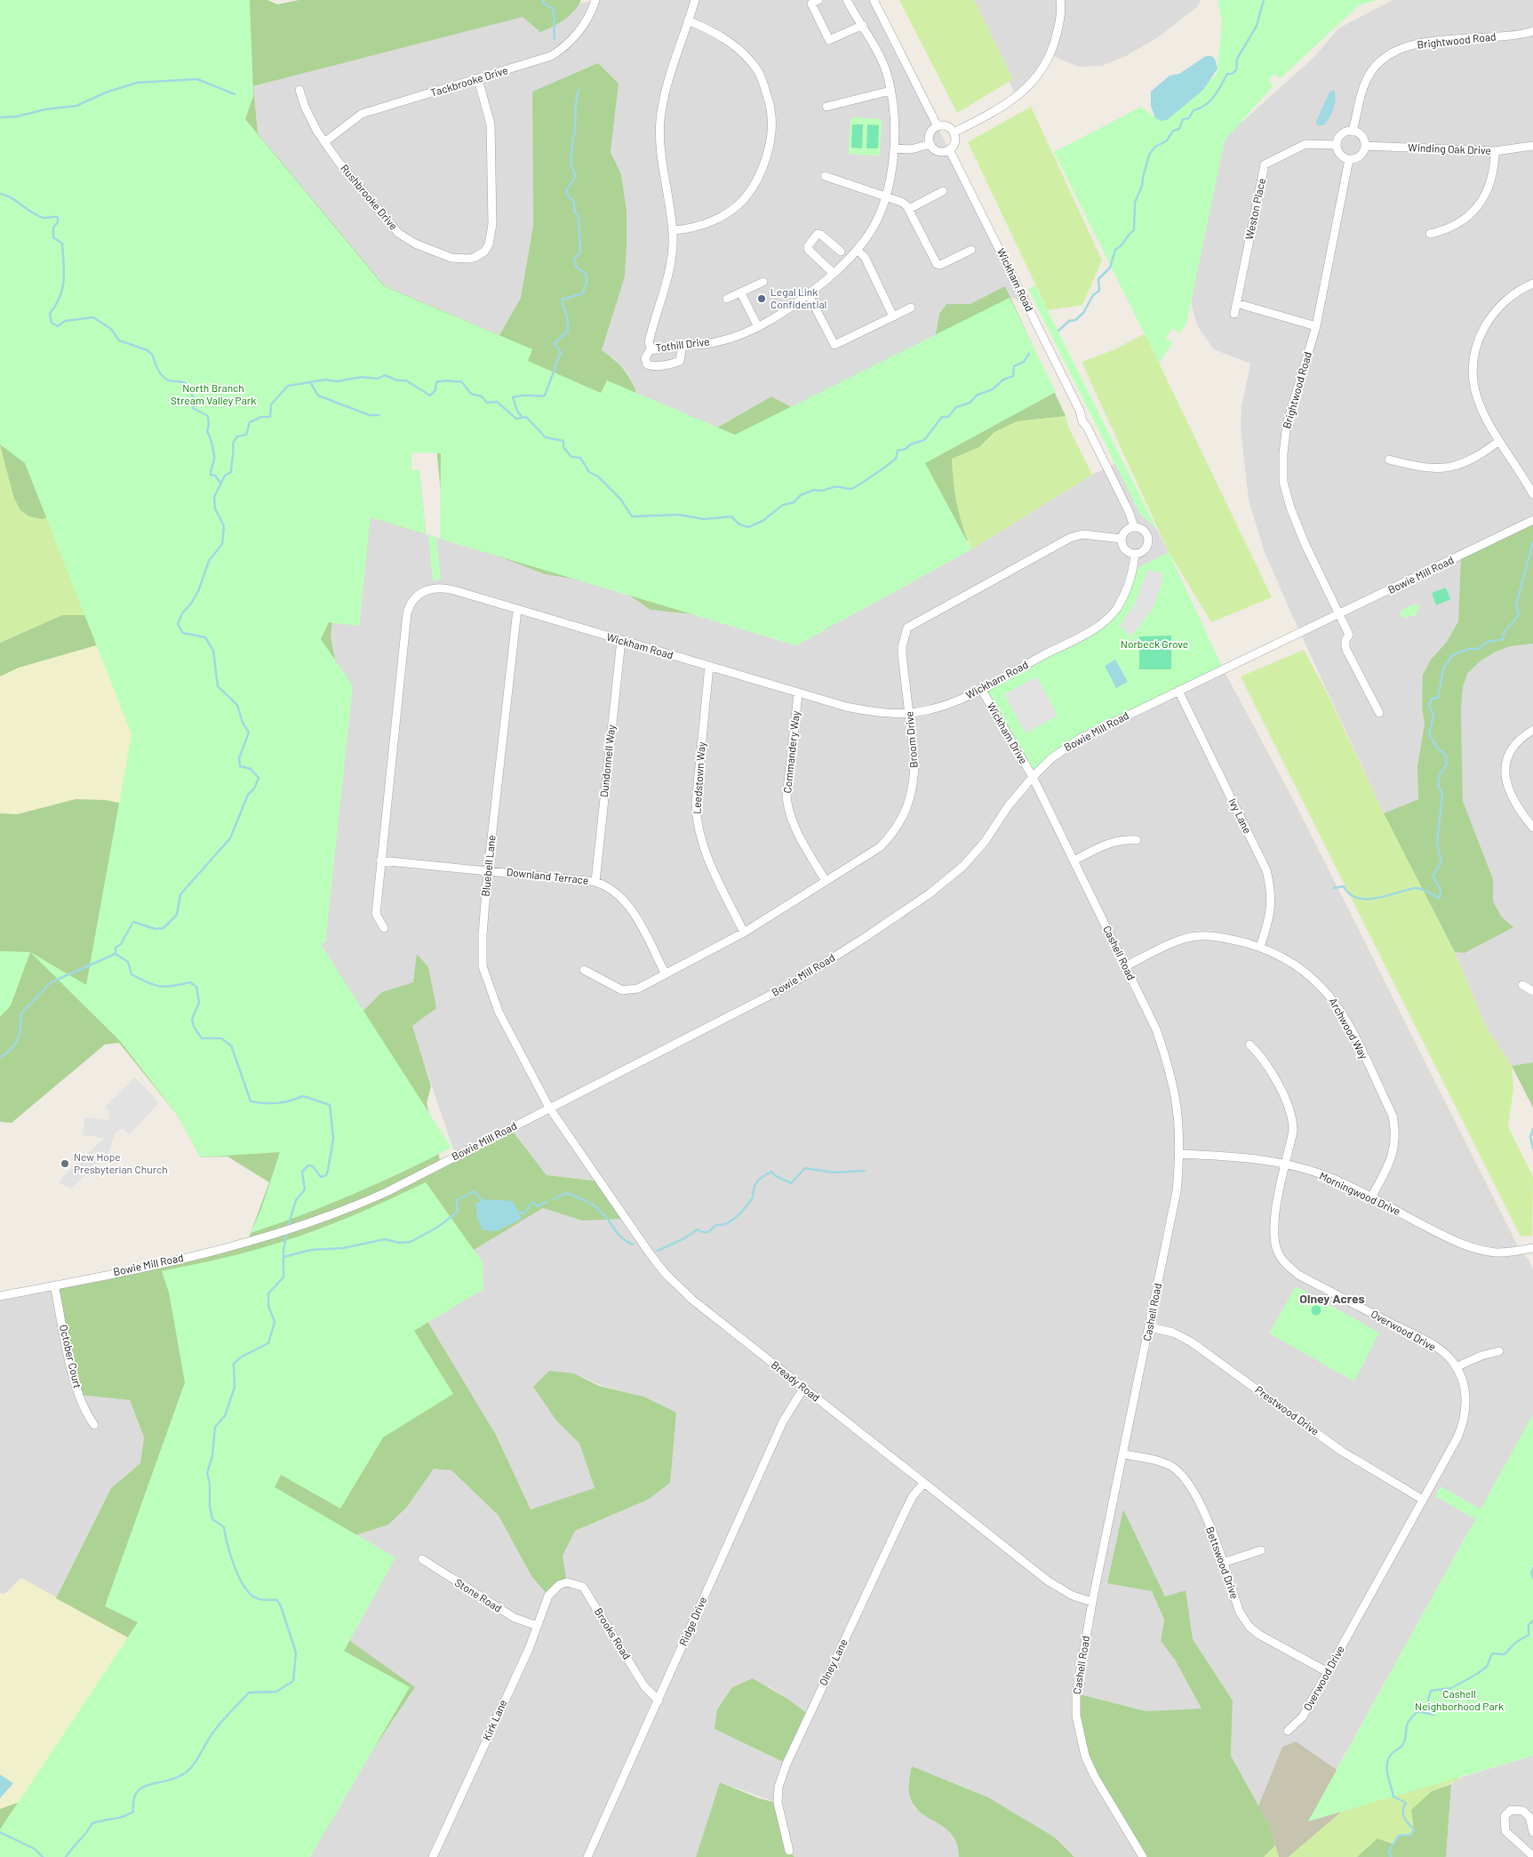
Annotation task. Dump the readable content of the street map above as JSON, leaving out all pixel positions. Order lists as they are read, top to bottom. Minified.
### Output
{"streets":{"street":["Brightwood Road","Tackbrooke Drive","Winding Oak Drive","Rushbrooke Drive","Weston Place","Wickham Road","Tothill Drive","Bowie Mill Road","Wickham Drive","Broom Drive","Commandery Way","Dundonnell Way","Leedstown Way","Ivy Lane","Bluebell Lane","Downland Terrace","Cashell Road","Archwood Way","Morningwood Drive","Overwood Drive","October Court","Bready Road","Prestwood Drive","Bettswood Drive","Stone Road","Ridge Drive","Brooks Road","Olney Lane","Kirk Lane"]},"crossings":[["Brightwood Road","Winding Oak Drive"],["Brightwood Road","Weston Place"],["Brightwood Road","Bowie Mill Road"],["Tackbrooke Drive","Rushbrooke Drive"],["Winding Oak Drive","Weston Place"],["Wickham Road","Wickham Drive"],["Wickham Road","Broom Drive"],["Wickham Road","Commandery Way"],["Wickham Road","Dundonnell Way"],["Wickham Road","Leedstown Way"],["Wickham Road","Bluebell Lane"],["Wickham Road","Downland Terrace"],["Bowie Mill Road","Wickham Drive"],["Bowie Mill Road","Ivy Lane"],["Bowie Mill Road","Bluebell Lane"],["Bowie Mill Road","Cashell Road"],["Bowie Mill Road","October Court"],["Bowie Mill Road","Bready Road"],["Wickham Drive","Cashell Road"],["Broom Drive","Commandery Way"],["Broom Drive","Leedstown Way"],["Broom Drive","Downland Terrace"],["Dundonnell Way","Downland Terrace"],["Ivy Lane","Archwood Way"],["Bluebell Lane","Downland Terrace"],["Bluebell Lane","Bready Road"],["Cashell Road","Archwood Way"],["Cashell Road","Morningwood Drive"],["Cashell Road","Bready Road"],["Cashell Road","Prestwood Drive"],["Cashell Road","Bettswood Drive"],["Archwood Way","Morningwood Drive"],["Morningwood Drive","Overwood Drive"],["Overwood Drive","Prestwood Drive"],["Overwood Drive","Bettswood Drive"],["Bready Road","Ridge Drive"],["Bready Road","Olney Lane"],["Stone Road","Kirk Lane"],["Ridge Drive","Brooks Road"],["Brooks Road","Kirk Lane"]],"districts":["Olney Acres"],"parks":["North Branch Stream Valley Park","Norbeck Grove","Cashell Neighborhood Park"],"places":["Legal Link Confidential","New Hope Presbyterian Church"]}
